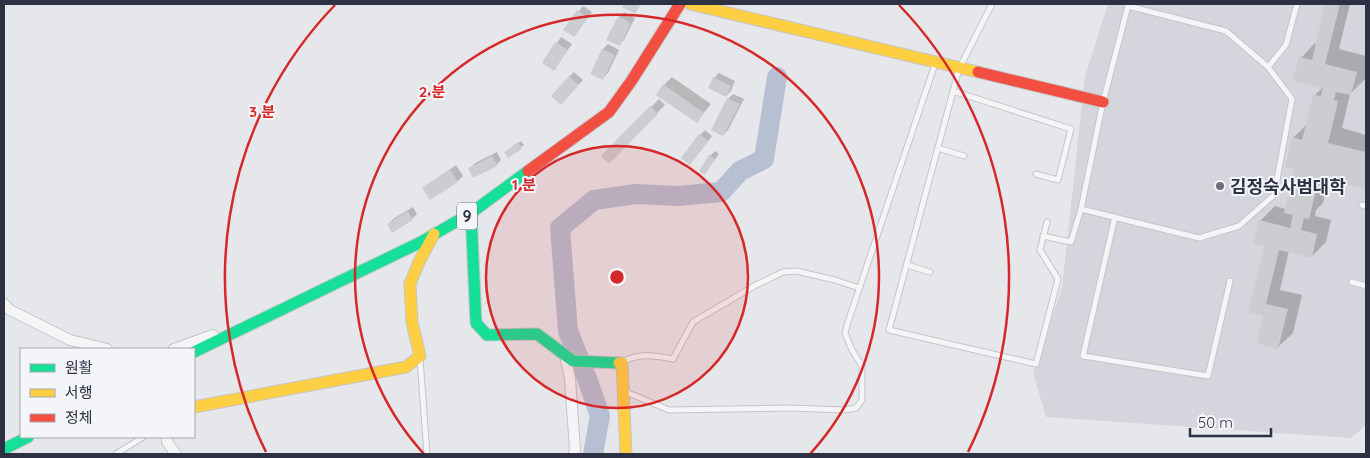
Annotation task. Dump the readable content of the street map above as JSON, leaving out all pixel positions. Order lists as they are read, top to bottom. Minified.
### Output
{"streets":{"street":["9"]},"places":["김정숙사범대학"],"legend":["원활","서행","정체"],"scale_bar":"50 m","rings":["2 분","3 분","1 분"]}
